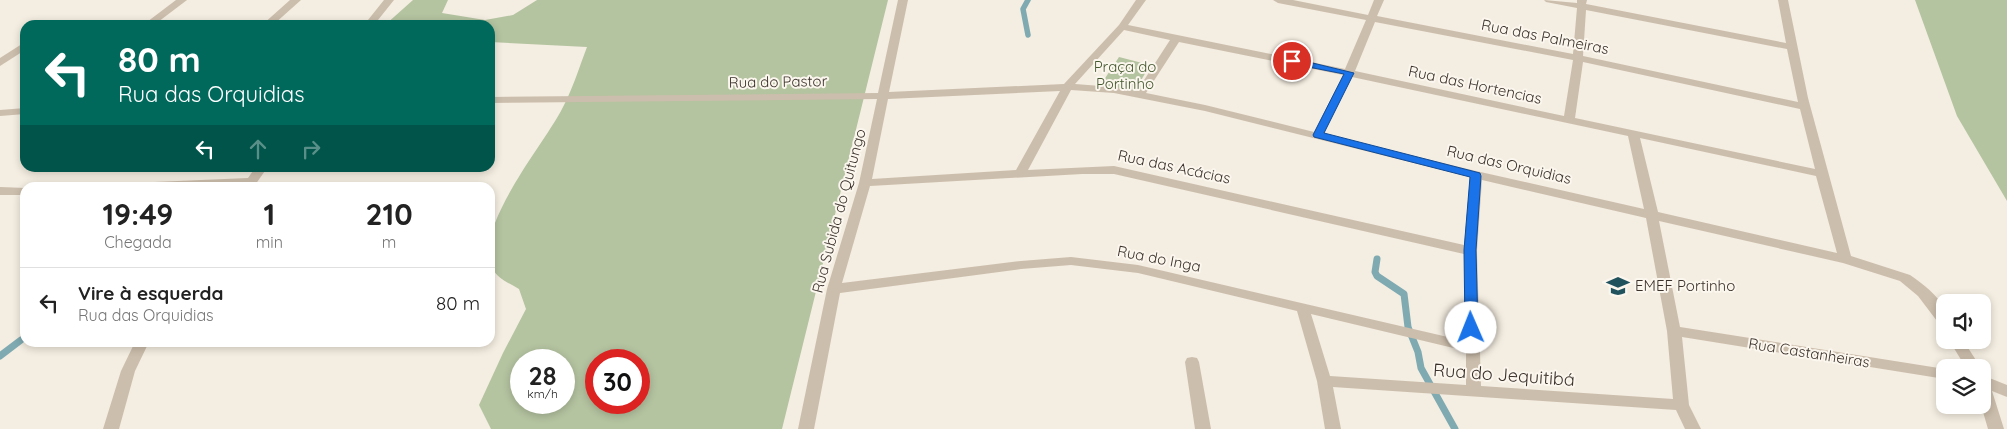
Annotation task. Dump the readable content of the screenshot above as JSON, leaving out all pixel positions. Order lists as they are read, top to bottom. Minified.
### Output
{"streets":{"street":["Rua das Palmeiras","Rua do Pastor","Rua das Hortencias","Rua das Orquidias","Rua das Acácias","Rua Subida do Quitungo","Rua do Inga","Rua Castanheiras","Rua do Jequitibá"]},"crossings":[["Rua do Pastor","Rua das Orquidias"],["Rua do Pastor","Rua Subida do Quitungo"],["Rua das Acácias","Rua Subida do Quitungo"],["Rua Subida do Quitungo","Rua do Inga"]],"parks":["Praça do Portinho"],"places":{"school or university":["EMEF Portinho"]},"page":{"turn":["80 m","Rua das Orquidias"],"eta":["19:49","Chegada","1","min","210","m"],"list":[{"name":"Vire à esquerda","note":"Rua das Orquidias","value":"80 m"}],"speed":"28 km/h","limit":"30"}}
